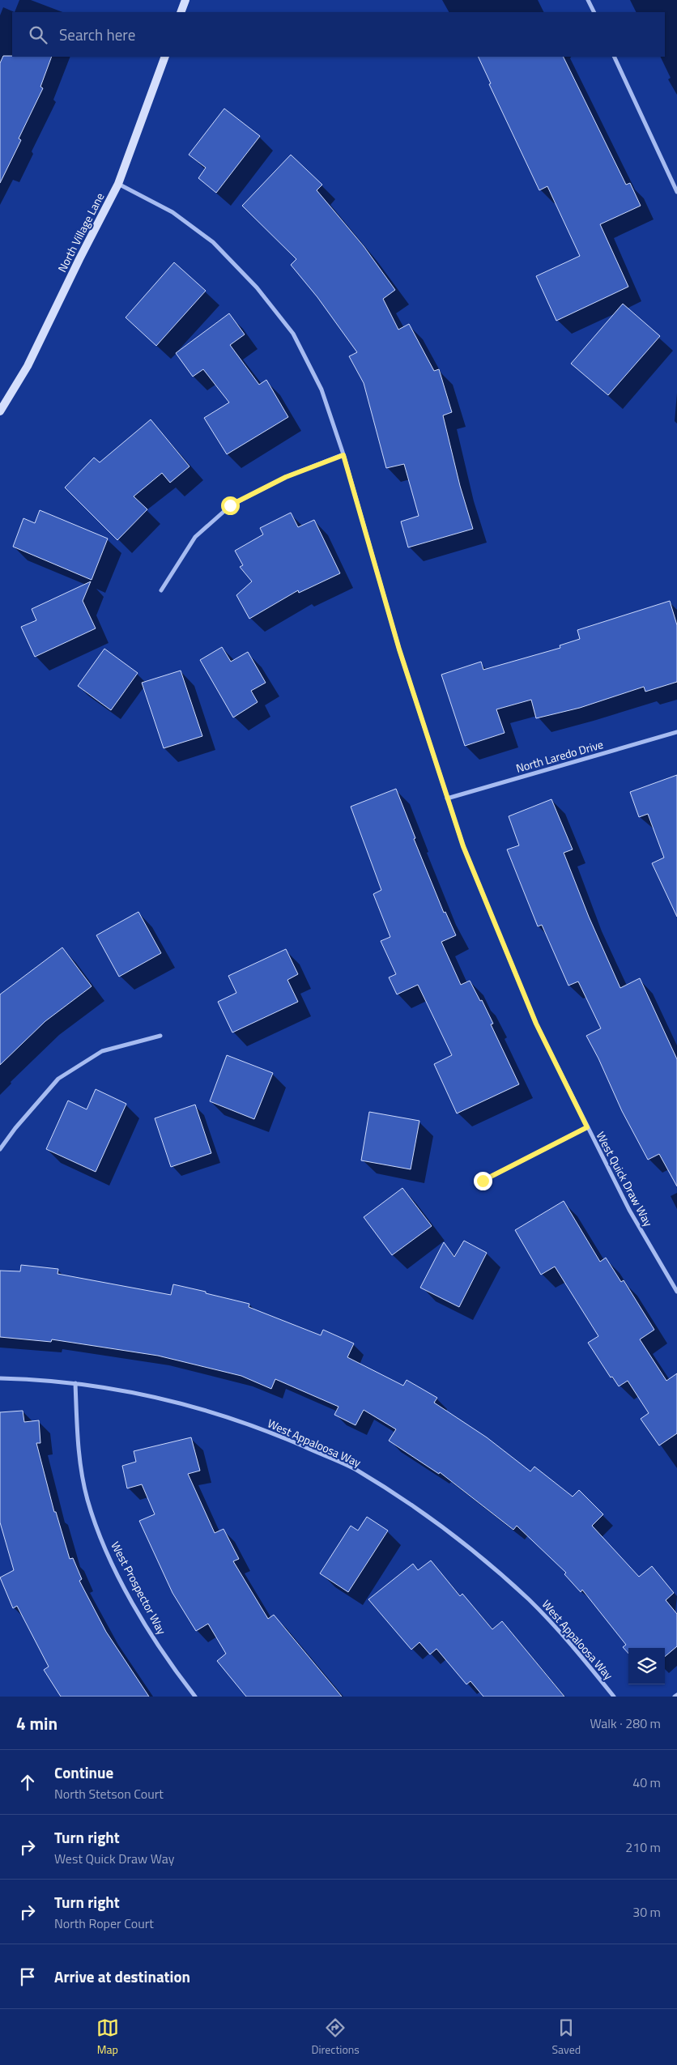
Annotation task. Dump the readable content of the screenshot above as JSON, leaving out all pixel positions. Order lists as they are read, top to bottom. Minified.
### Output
{"streets":{"street":["North Village Lane","North Laredo Drive","West Quick Draw Way","West Appaloosa Way","West Prospector Way"]},"crossings":[["North Village Lane","West Quick Draw Way"],["North Laredo Drive","West Quick Draw Way"],["West Appaloosa Way","West Prospector Way"]],"page":{"search":"Search here","heading":["4 min","Walk · 280 m"],"list":[["Continue","North Stetson Court","40 m"],["Turn right","West Quick Draw Way","210 m"],["Turn right","North Roper Court","30 m"],"Arrive at destination"],"nav":["Map","Directions","Saved"]}}
